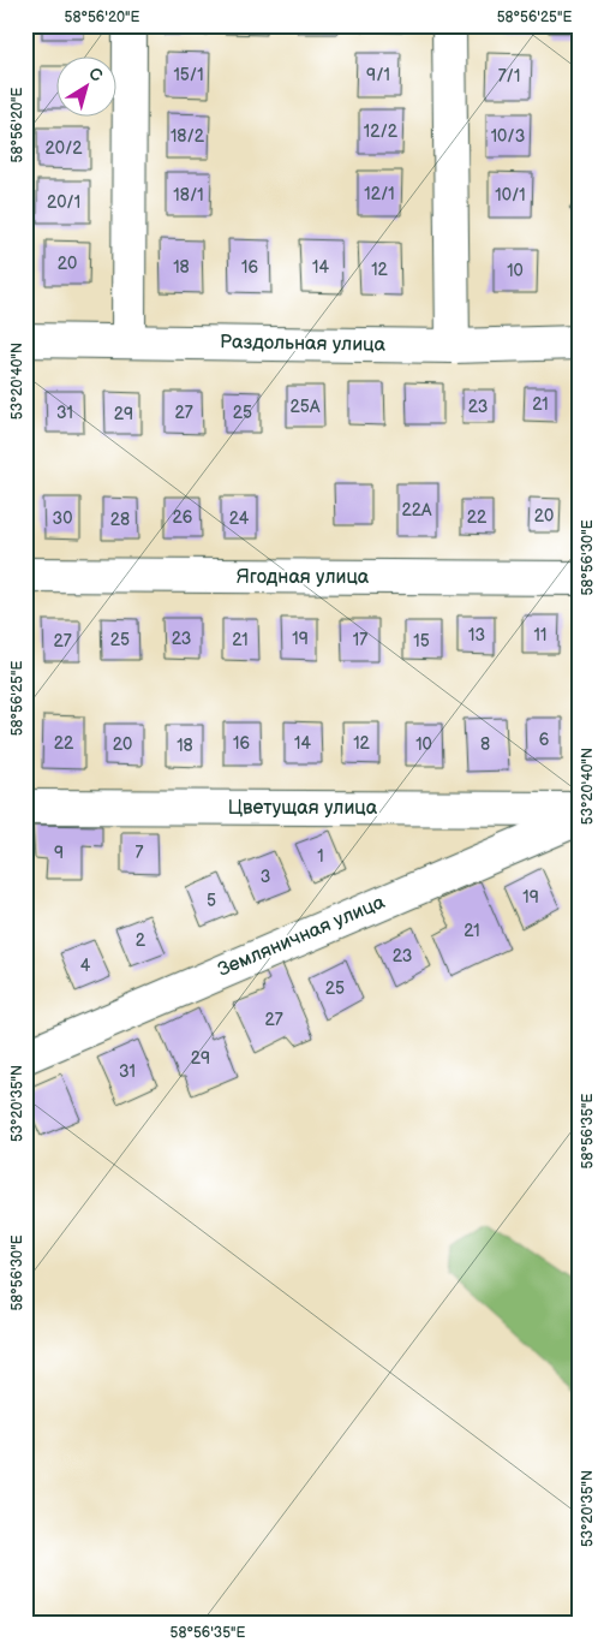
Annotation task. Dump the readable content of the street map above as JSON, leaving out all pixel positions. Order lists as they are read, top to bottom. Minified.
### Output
{"streets":{"street":["Раздольная улица","Ягодная улица","Цветущая улица","Земляничная улица"]},"house_numbers":["15/1","9/1","7/1","12/2","18/2","10/3","20/2","12/1","18/1","10/1","20/1","20","18","16","14","12","10","21","25А","23","31","27","25","29","22А","20","26","22","30","24","28","13","11","23","19","25","21","17","27","15","6","22","16","14","12","20","10","8","18","9","7","1","3","19","5","21","2","23","4","25","27","29","31"],"north":"top right","coordinates":["58°56'20\"E","58°56'25\"E","53°20'40\"N","58°56'30\"E","53°20'35\"N","58°56'35\"E"]}
